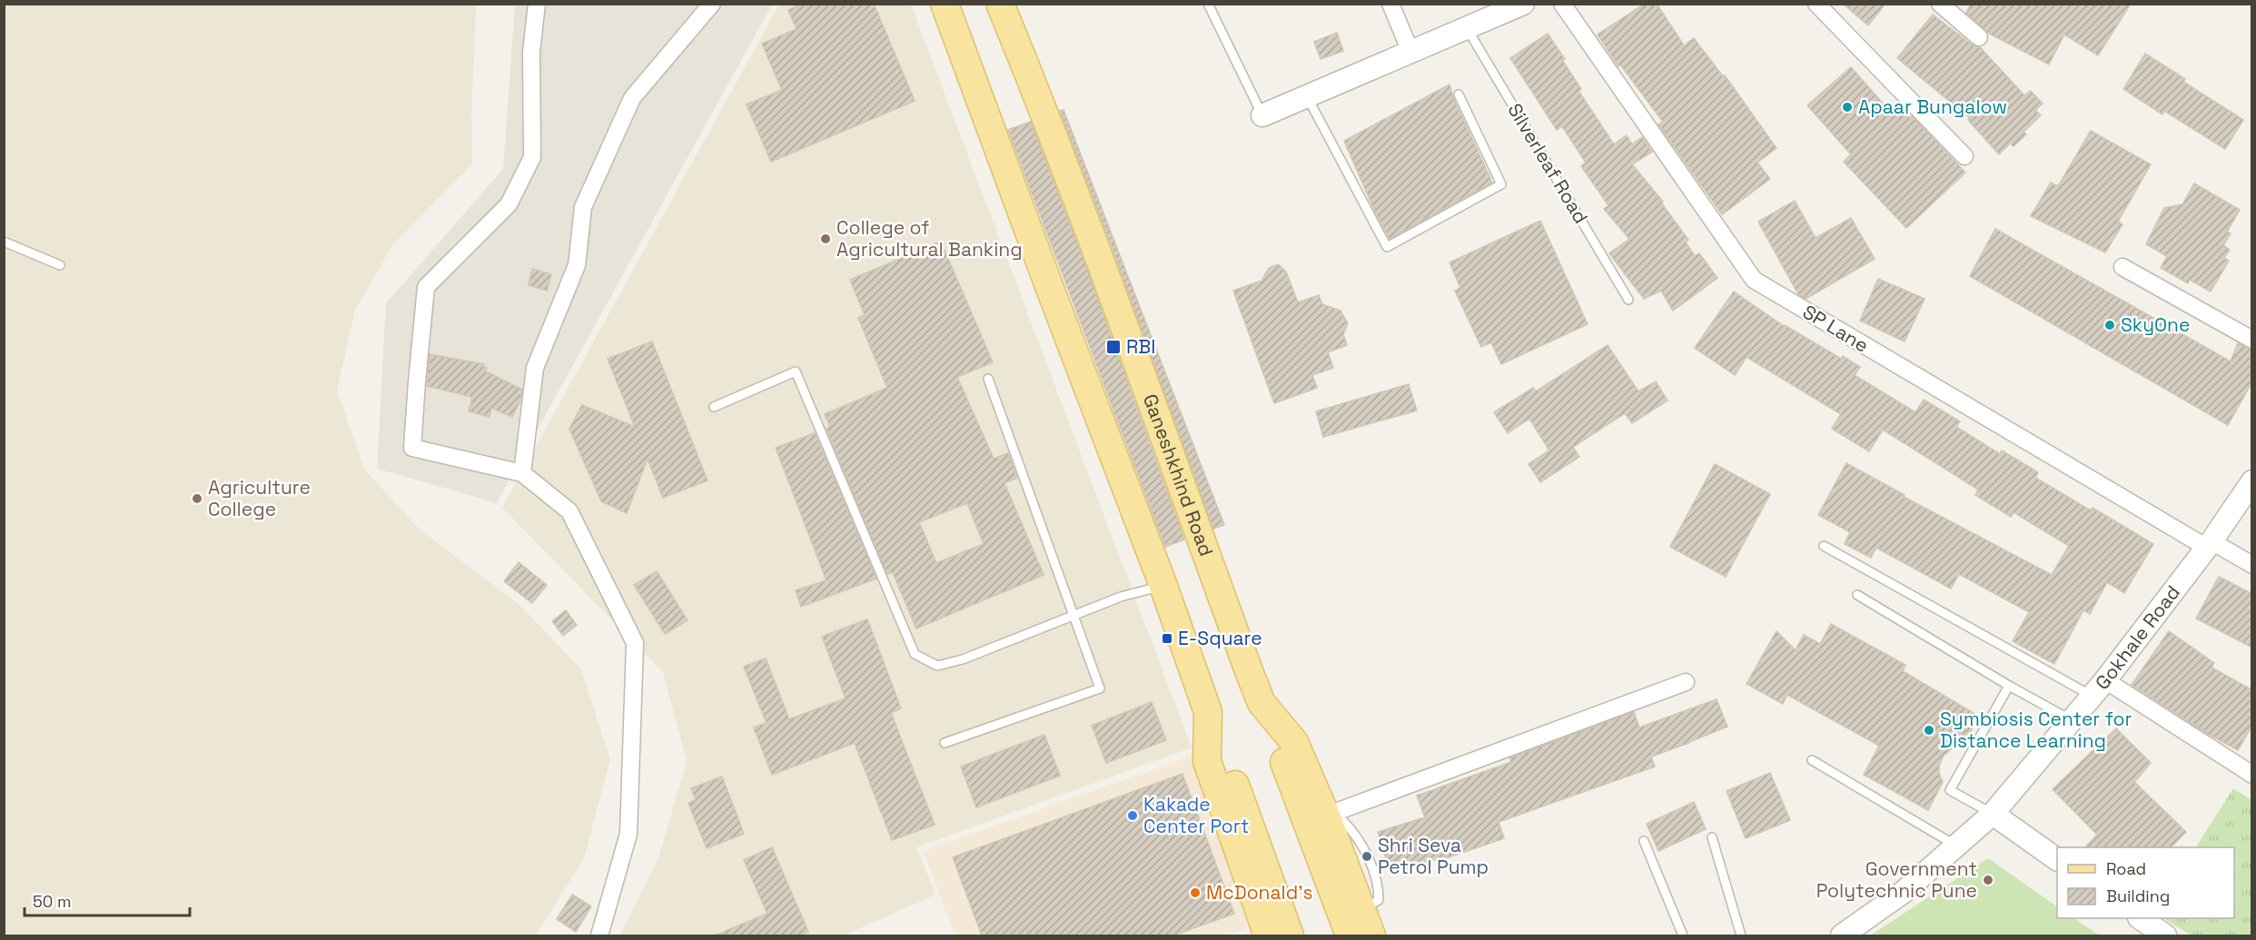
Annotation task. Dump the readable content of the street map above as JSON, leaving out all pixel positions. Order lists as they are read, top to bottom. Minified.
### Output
{"streets":{"main road":["Ganeshkhind Road"],"street":["SP Lane","Gokhale Road"],"lane":["Silverleaf Road"]},"crossings":[["SP Lane","Gokhale Road"]],"places":{"other":["Apaar Bungalow","College of Agricultural Banking","SkyOne","Agriculture College","Symbiosis Center for Distance Learning","Kakade Center Port","Shri Seva Petrol Pump","Government Polytechnic Pune","McDonald's"],"transit":["RBI","E-Square"]},"legend":["Road","Building"],"scale_bar":"50 m"}
